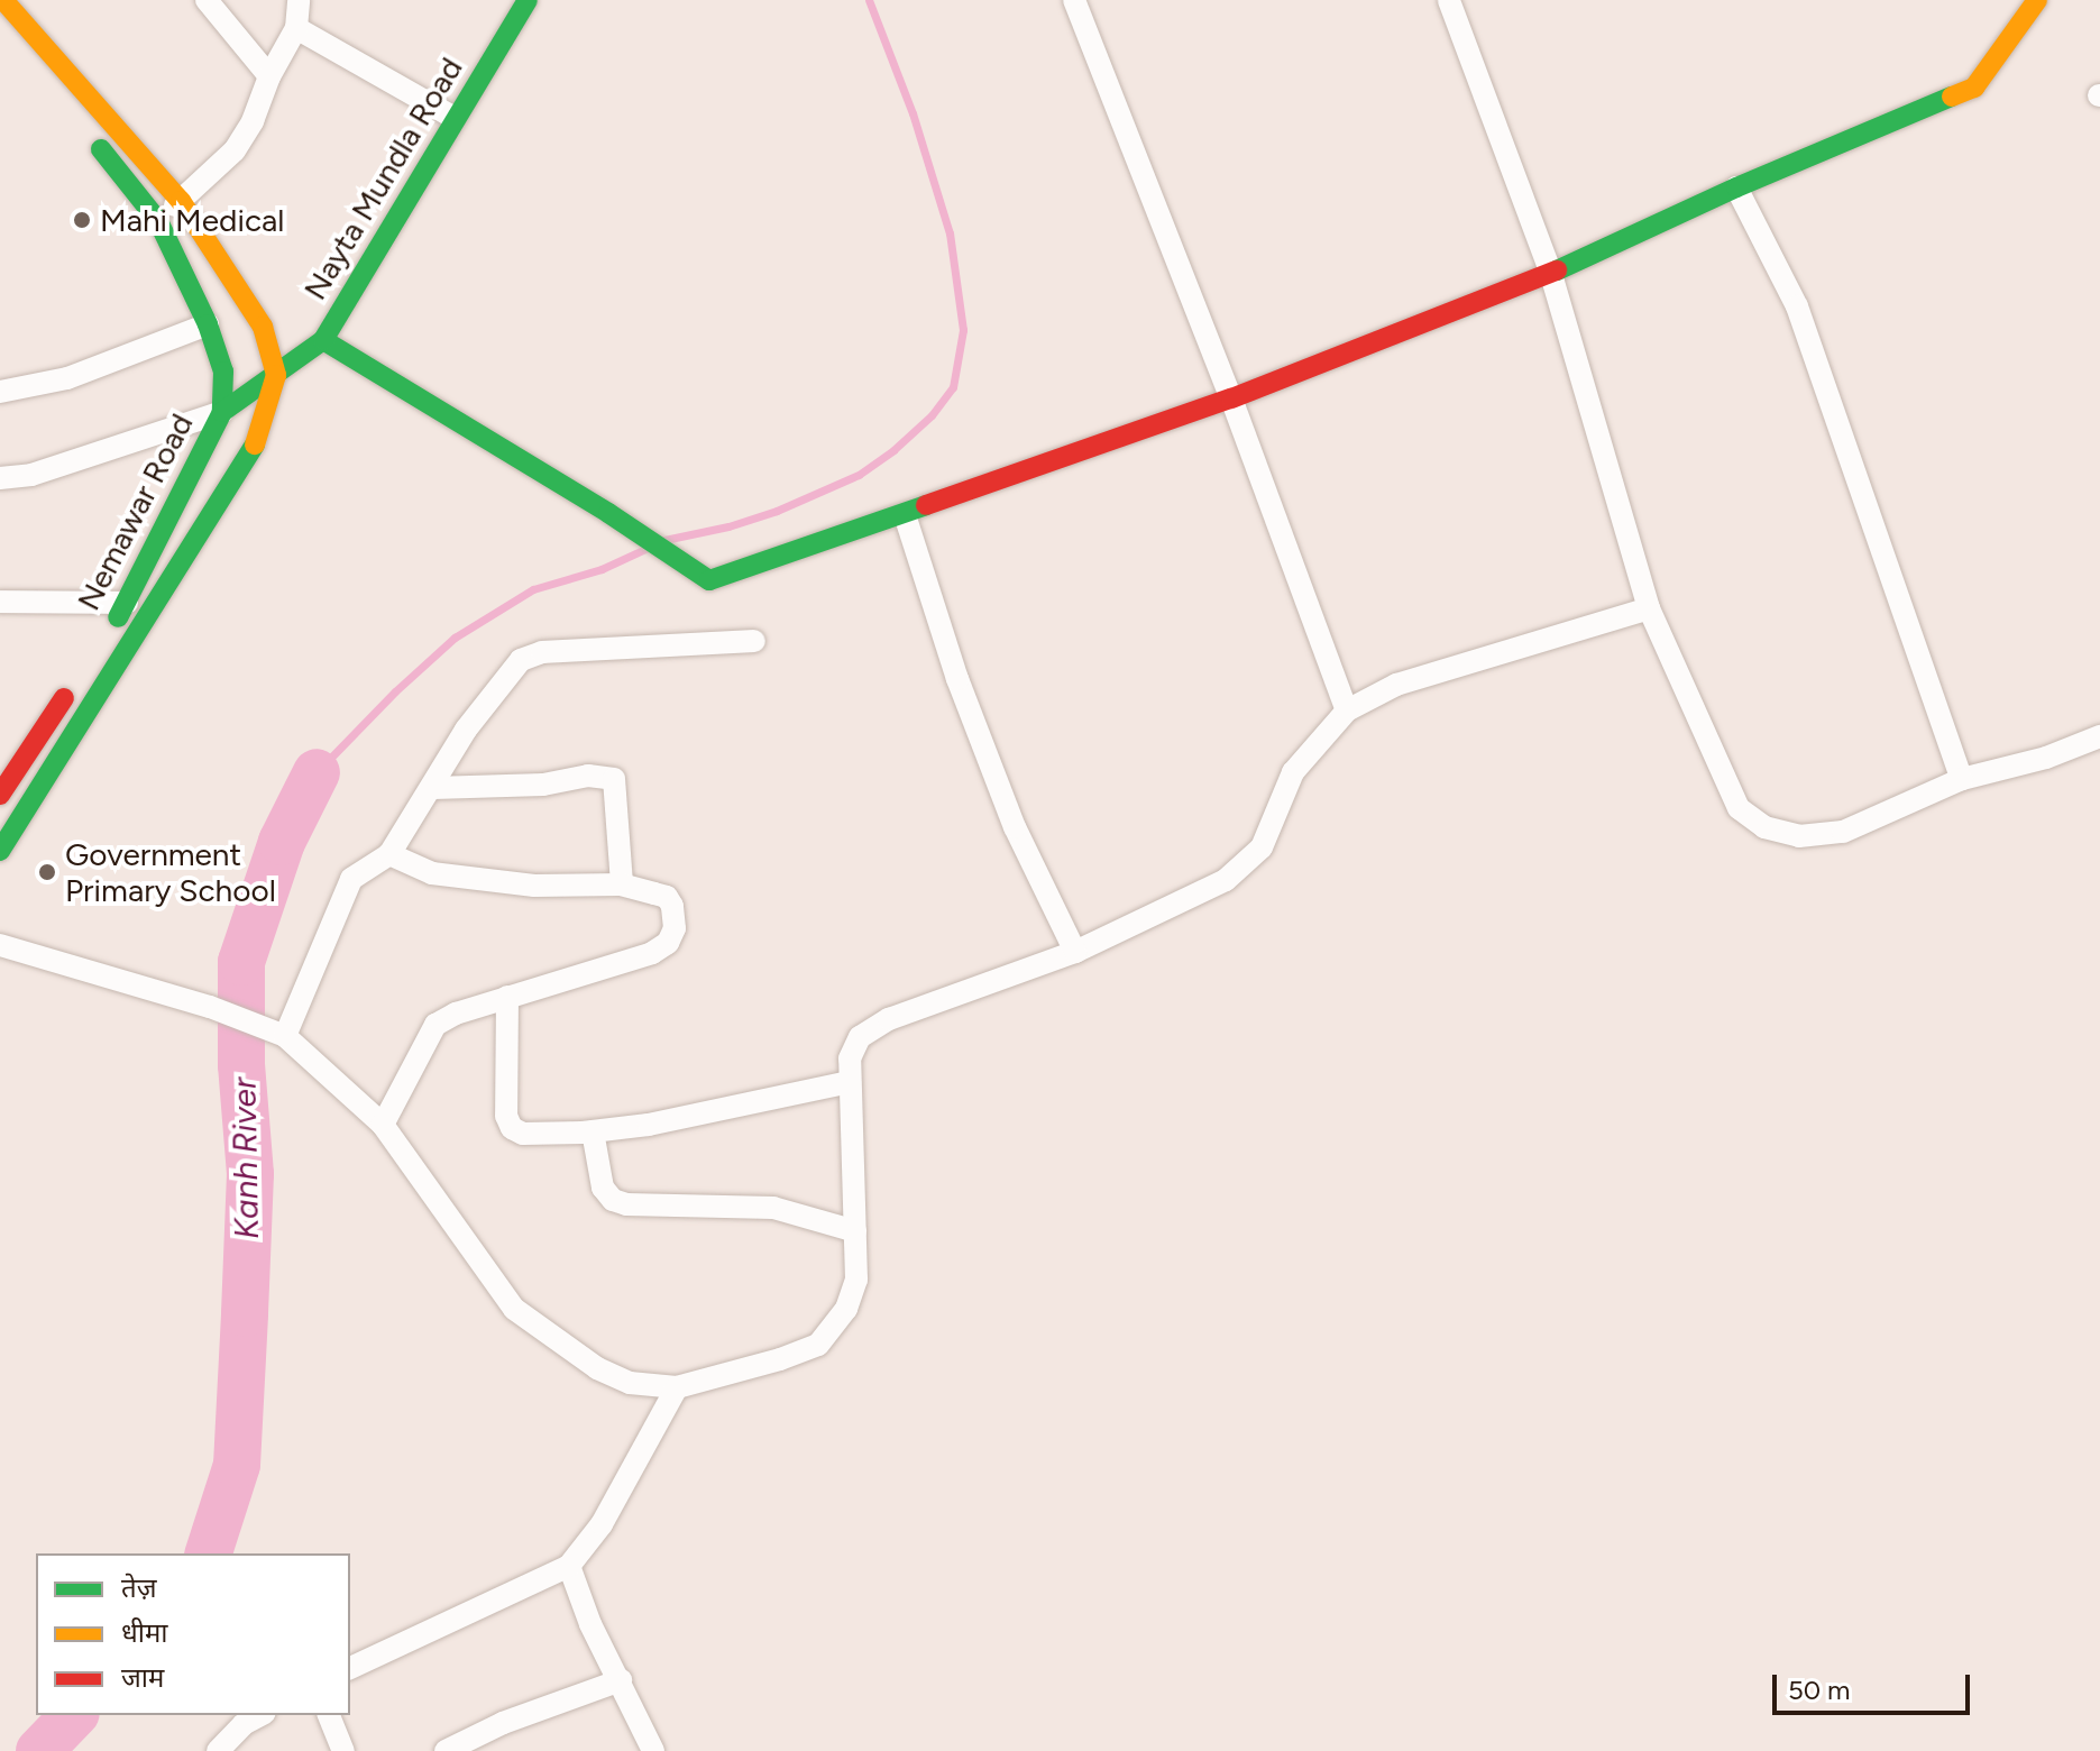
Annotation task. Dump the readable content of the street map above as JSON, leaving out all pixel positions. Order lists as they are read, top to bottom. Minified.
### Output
{"streets":{"main road":["Nayta Mundla Road","Nemawar Road"]},"crossings":[["Nayta Mundla Road","Nemawar Road"]],"water":["Kanh River"],"places":["Mahi Medical","Government Primary School"],"legend":["तेज़","धीमा","जाम"],"scale_bar":"50 m"}
